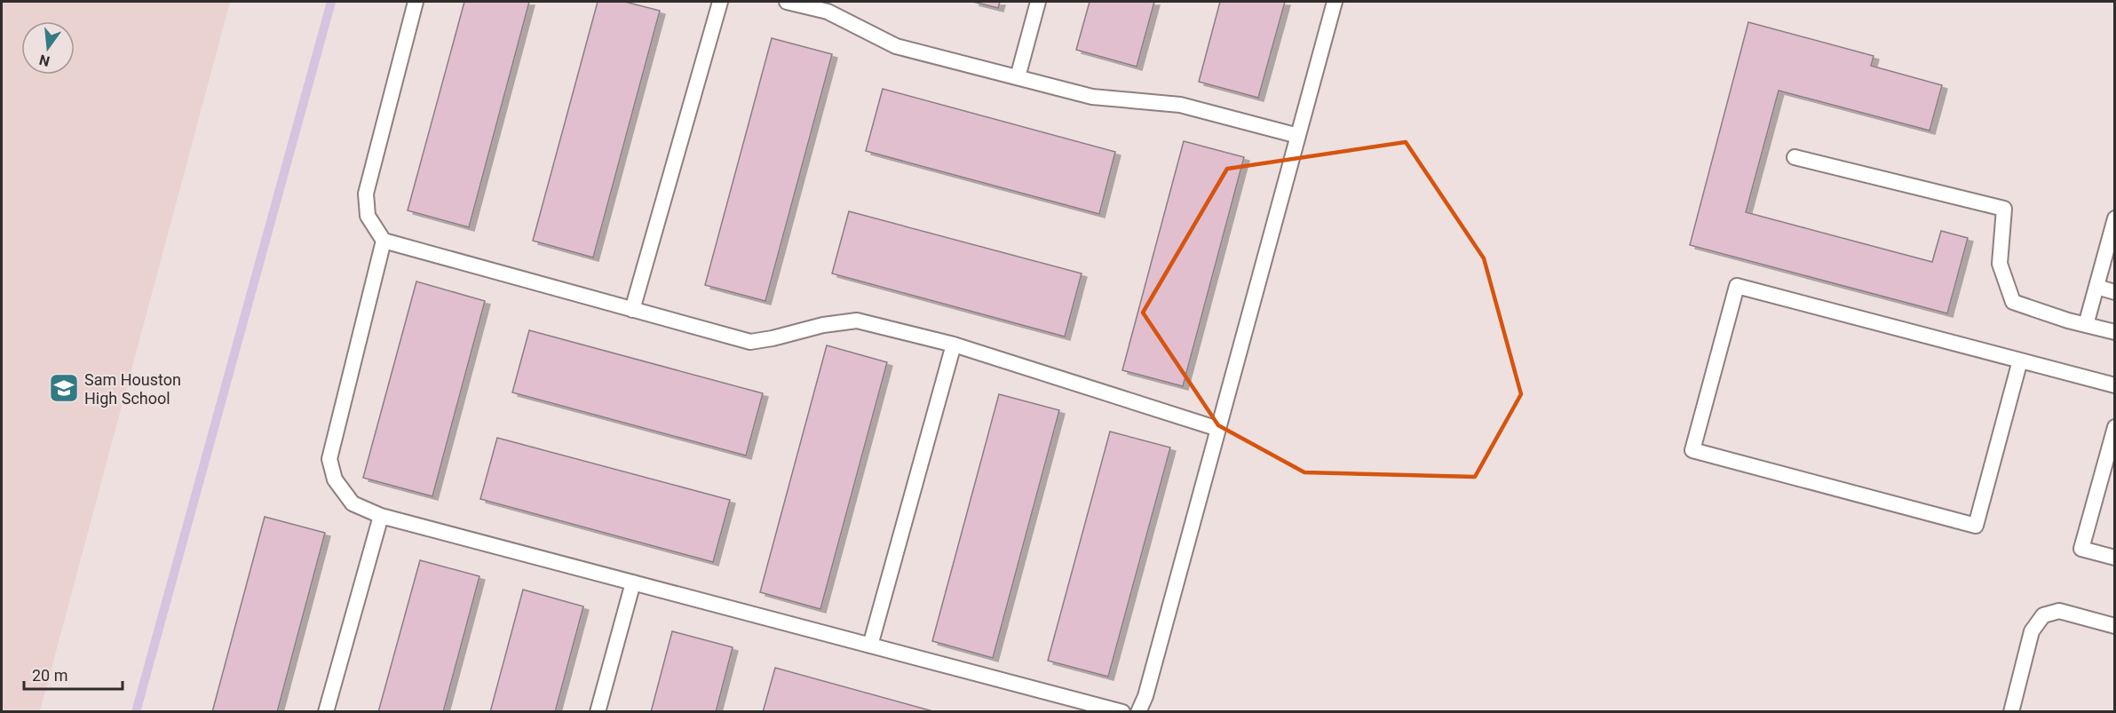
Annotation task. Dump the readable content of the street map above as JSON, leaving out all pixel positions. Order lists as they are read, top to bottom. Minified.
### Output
{"places":{"school or university":["Sam Houston High School"]},"scale_bar":"20 m","north":"bottom"}
